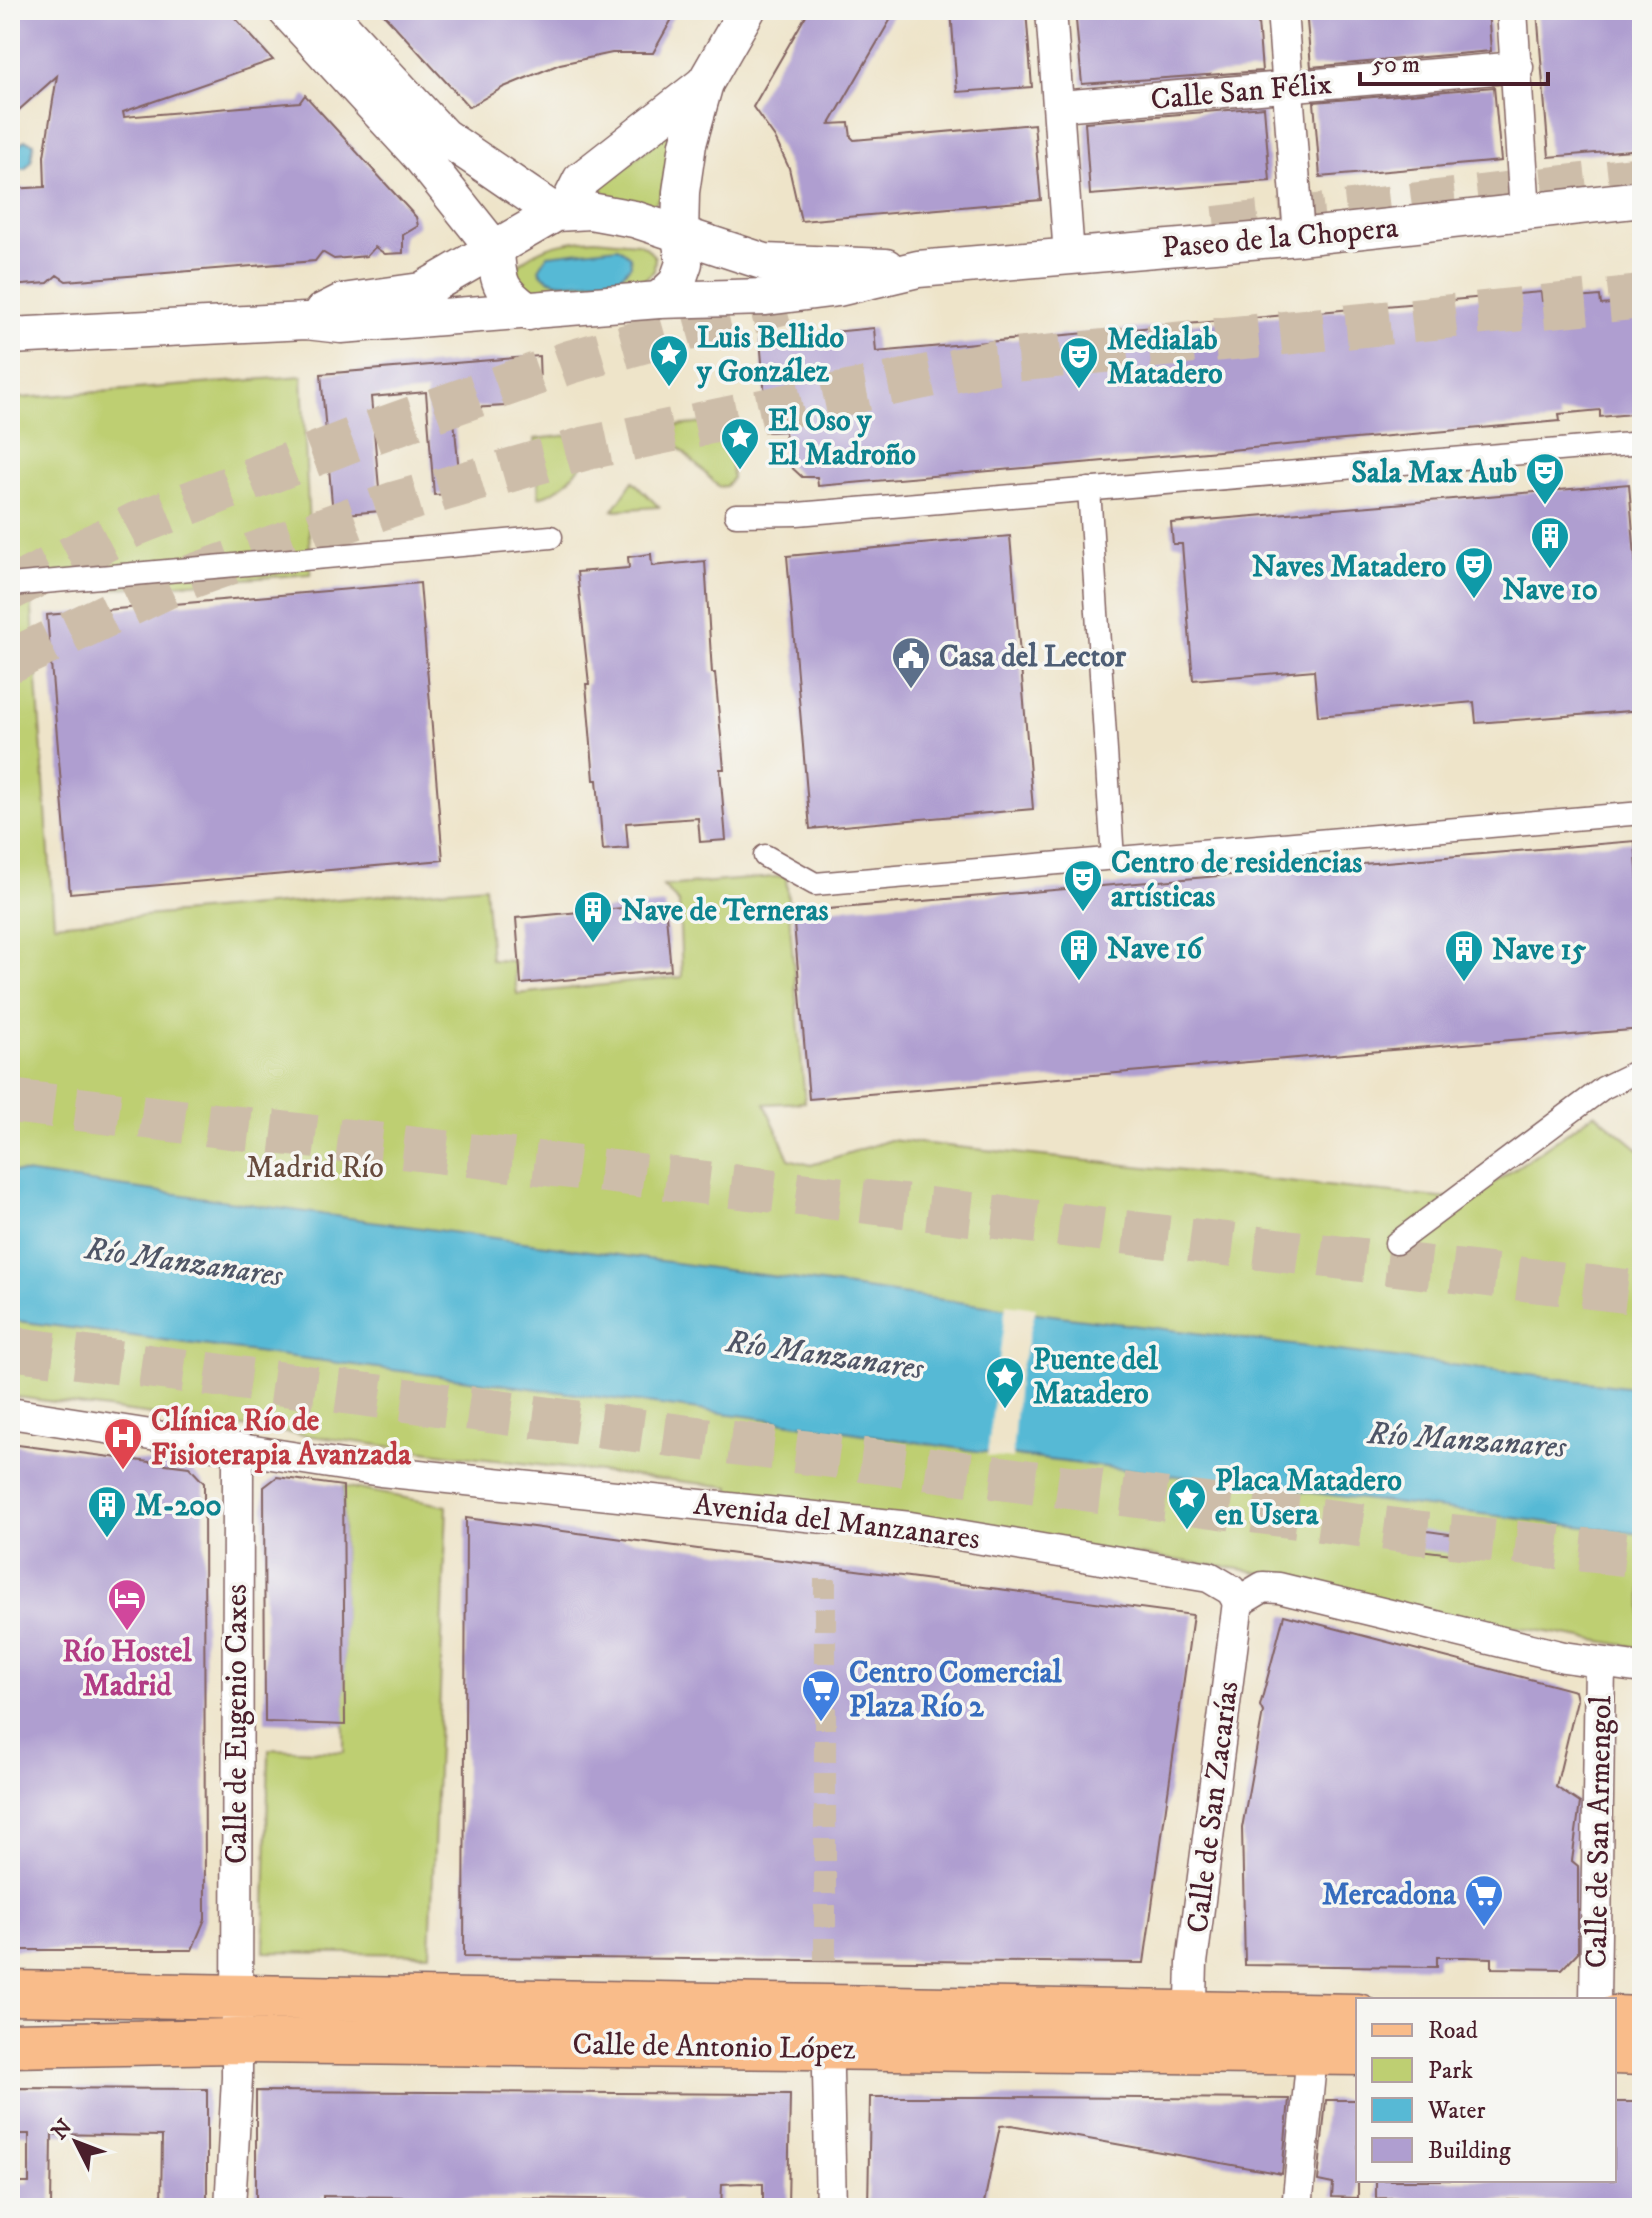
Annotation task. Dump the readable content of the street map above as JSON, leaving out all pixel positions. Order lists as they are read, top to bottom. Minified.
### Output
{"streets":{"main road":["Calle de Antonio López"],"street":["Calle San Félix","Paseo de la Chopera","Avenida del Manzanares","Calle de Eugenio Caxes","Calle de San Zacarías","Calle de San Armengol"]},"crossings":[["Avenida del Manzanares","Calle de Eugenio Caxes"],["Avenida del Manzanares","Calle de San Zacarías"],["Calle de Eugenio Caxes","Calle de Antonio López"],["Calle de San Zacarías","Calle de Antonio López"]],"water":["Río Manzanares"],"parks":["Madrid Río"],"places":{"place":["Luis Bellido y González","El Oso y El Madroño","Puente del Matadero","Placa Matadero en Usera"],"theatre":["Medialab Matadero","Sala Max Aub","Naves Matadero","Centro de residencias artísticas"],"building":["Nave 10","Nave de Terneras","Nave 16","Nave 15","M-200"],"public building":["Casa del Lector"],"hospital":["Clínica Río de Fisioterapia Avanzada"],"hotel":["Río Hostel Madrid"],"supermarket":["Centro Comercial Plaza Río 2","Mercadona"]},"legend":["Road","Park","Water","Building"],"scale_bar":"50 m","north":"top left"}
